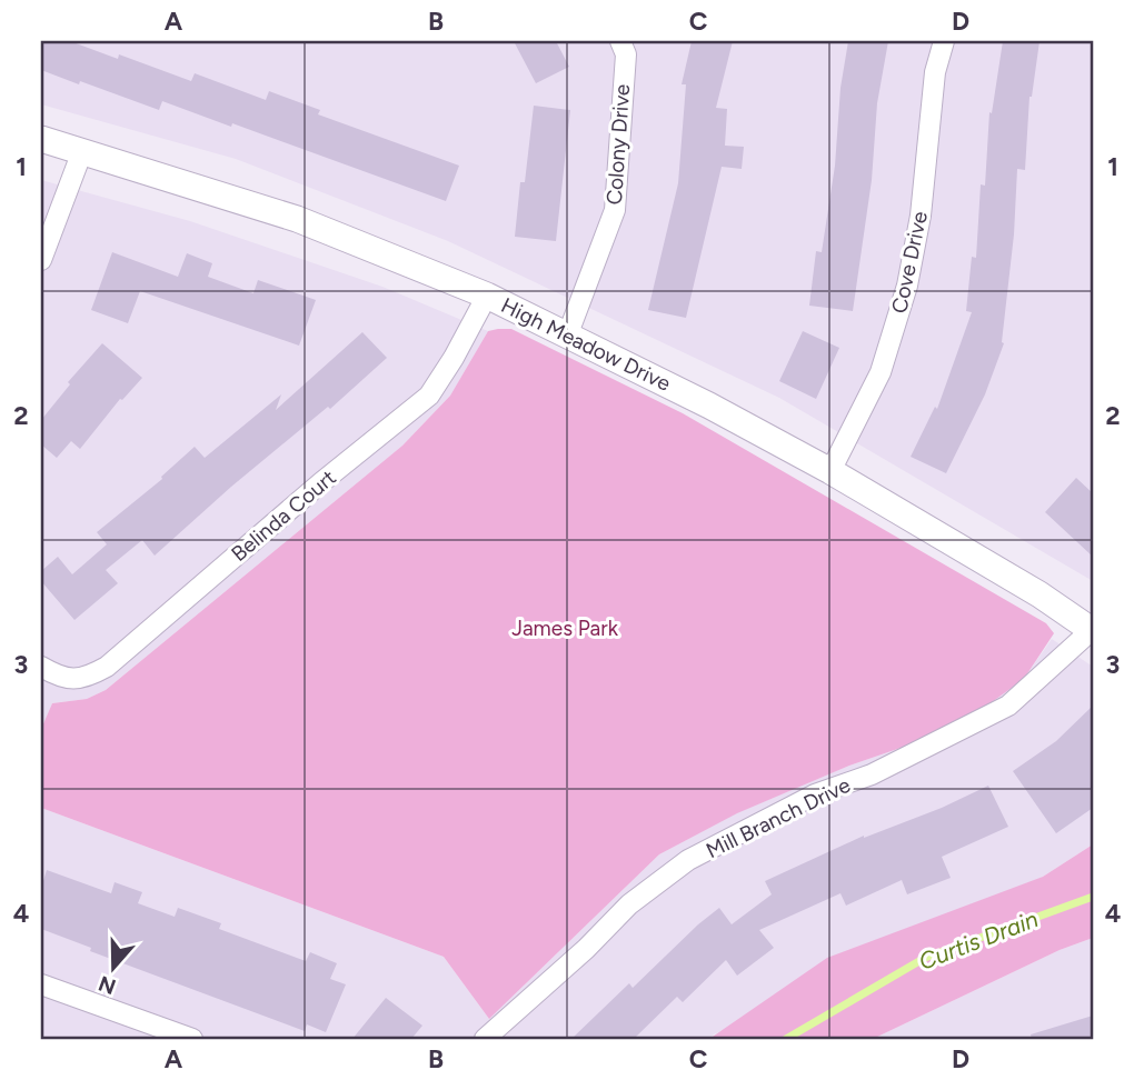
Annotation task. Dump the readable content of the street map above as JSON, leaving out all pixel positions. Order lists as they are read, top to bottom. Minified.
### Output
{"streets":{"street":["Colony Drive","Cove Drive","High Meadow Drive","Belinda Court","Mill Branch Drive"]},"crossings":[["Colony Drive","High Meadow Drive"],["Cove Drive","High Meadow Drive"],["High Meadow Drive","Belinda Court"],["High Meadow Drive","Mill Branch Drive"]],"water":["Curtis Drain"],"parks":["James Park"],"north":"bottom","grid":{"columns":["A","B","C","D"],"rows":["1","2","3","4"]}}
